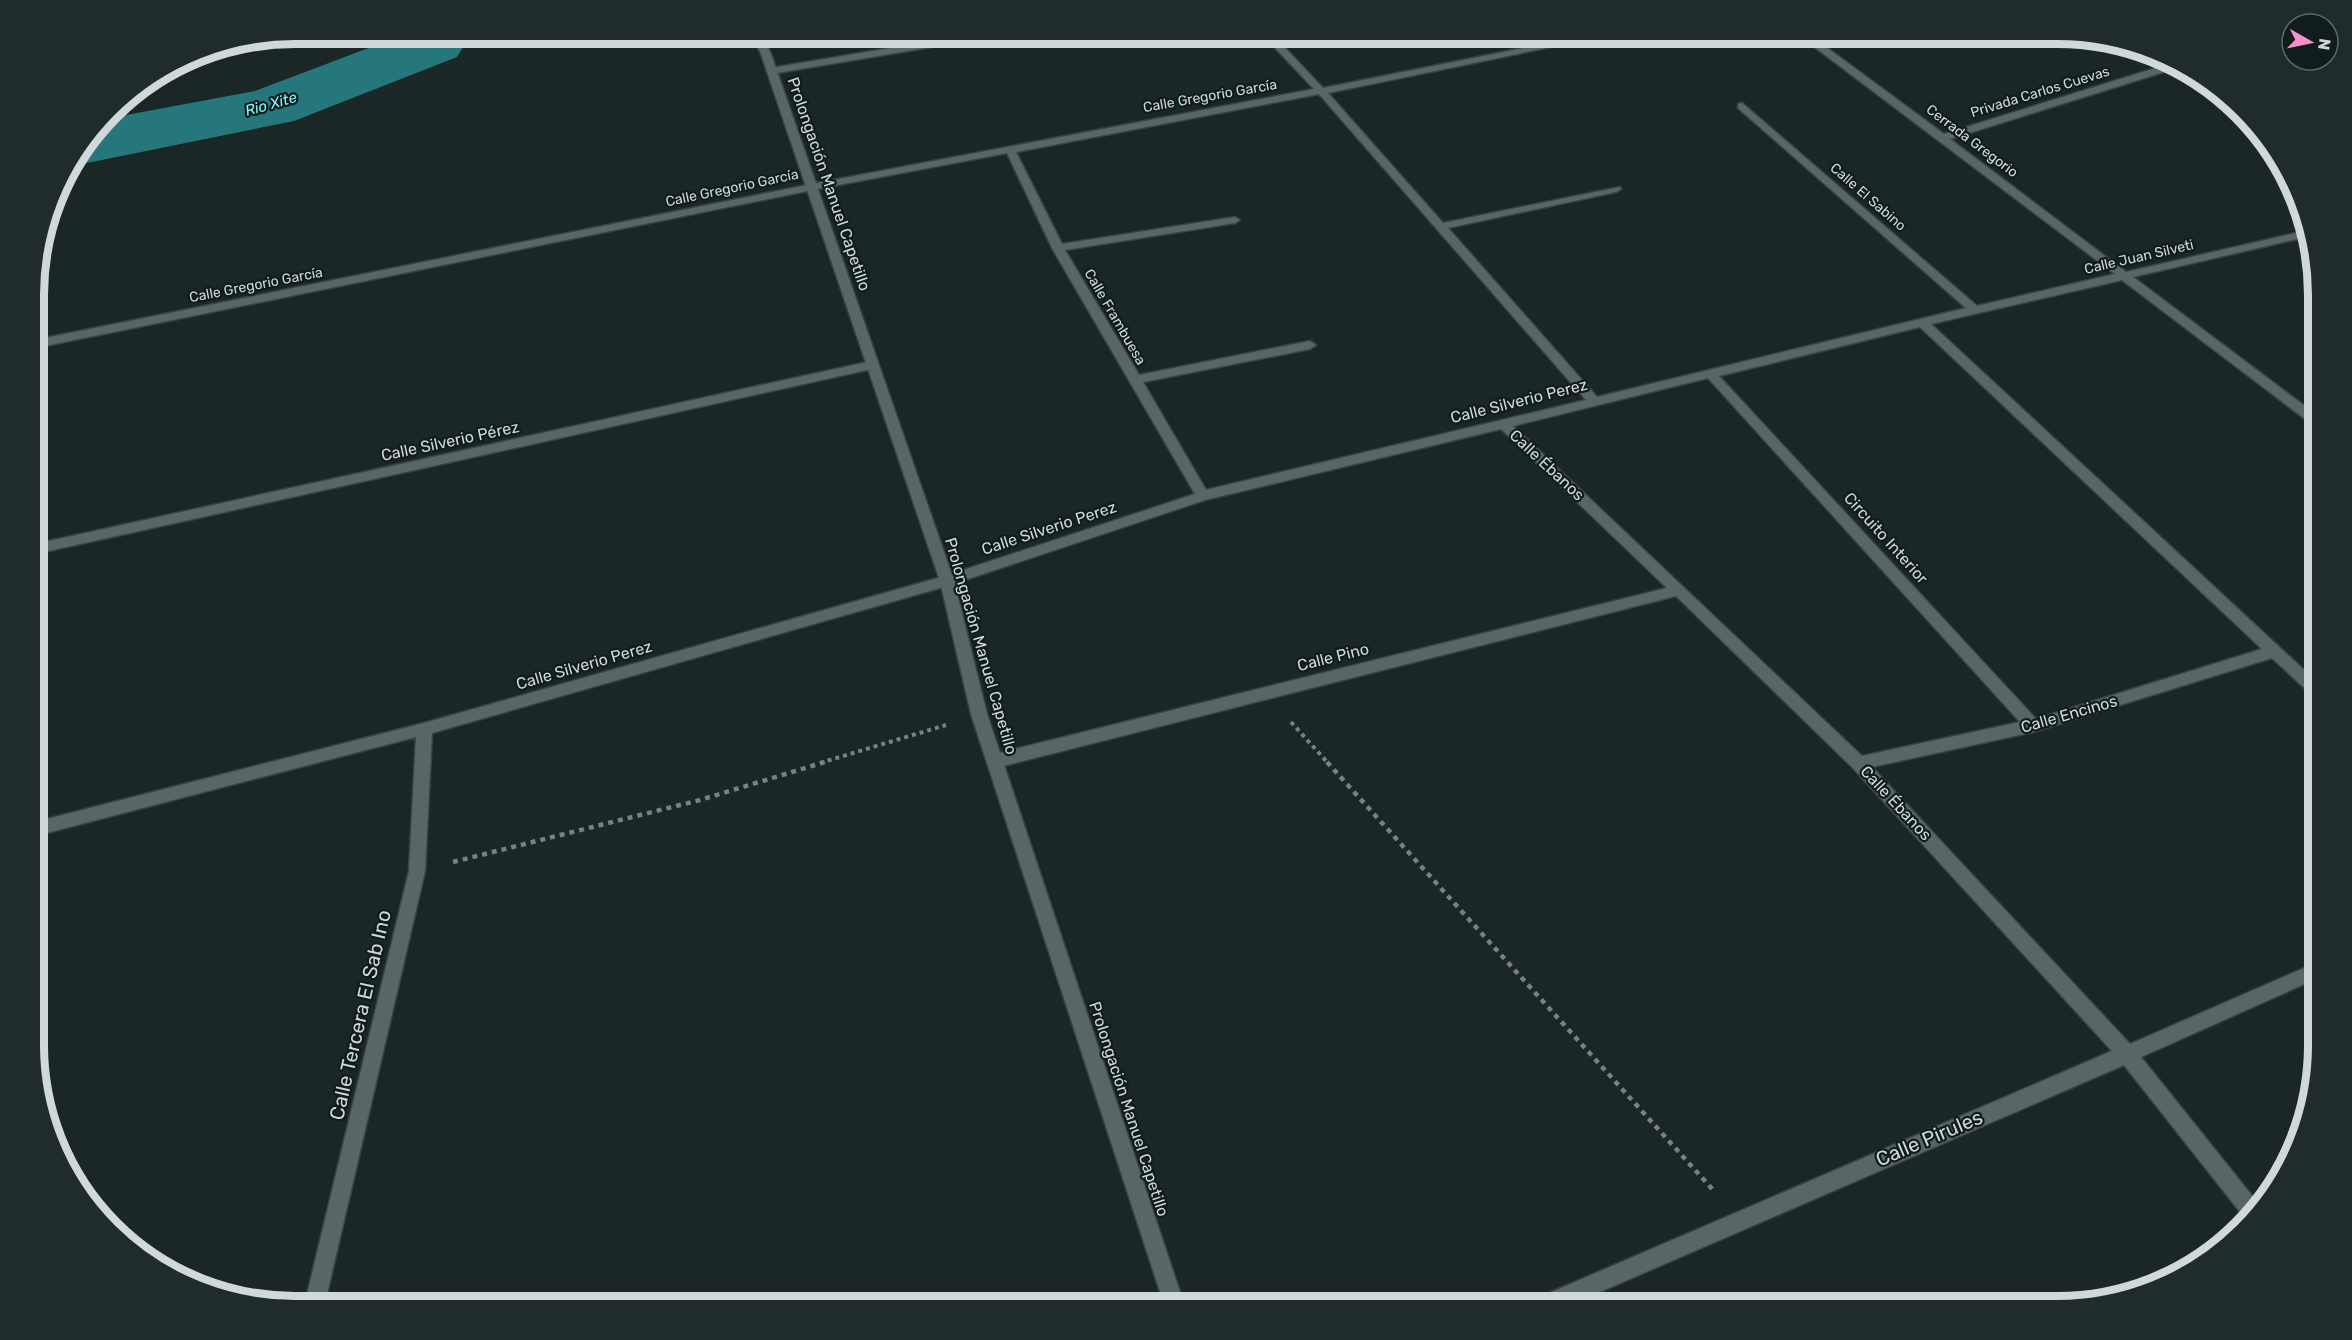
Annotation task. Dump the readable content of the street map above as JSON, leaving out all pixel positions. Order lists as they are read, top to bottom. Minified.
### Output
{"streets":{"street":["Privada Carlos Cuevas","Calle Gregorio García","Cerrada Gregorio","Prolongación Manuel Capetillo","Calle El Sabino","Calle Juan Silveti","Calle Frambuesa","Calle Silverio Perez","Calle Silverio Pérez","Calle Ébanos","Circuito Interior","Calle Pino","Calle Encinos","Calle Tercera El Sab Ino","Calle Pirules"]},"crossings":[["Privada Carlos Cuevas","Cerrada Gregorio"],["Calle Gregorio García","Prolongación Manuel Capetillo"],["Calle Gregorio García","Calle Frambuesa"],["Cerrada Gregorio","Calle Juan Silveti"],["Prolongación Manuel Capetillo","Calle Silverio Perez"],["Prolongación Manuel Capetillo","Calle Silverio Pérez"],["Prolongación Manuel Capetillo","Calle Pino"],["Calle El Sabino","Calle Juan Silveti"],["Calle El Sabino","Calle Silverio Perez"],["Calle Juan Silveti","Calle Silverio Perez"],["Calle Frambuesa","Calle Silverio Perez"],["Calle Silverio Perez","Calle Ébanos"],["Calle Silverio Perez","Circuito Interior"],["Calle Silverio Perez","Calle Tercera El Sab Ino"],["Calle Ébanos","Calle Pino"],["Calle Ébanos","Calle Encinos"],["Calle Ébanos","Calle Pirules"],["Circuito Interior","Calle Encinos"]],"water":["Rio Xite"],"north":"right"}
